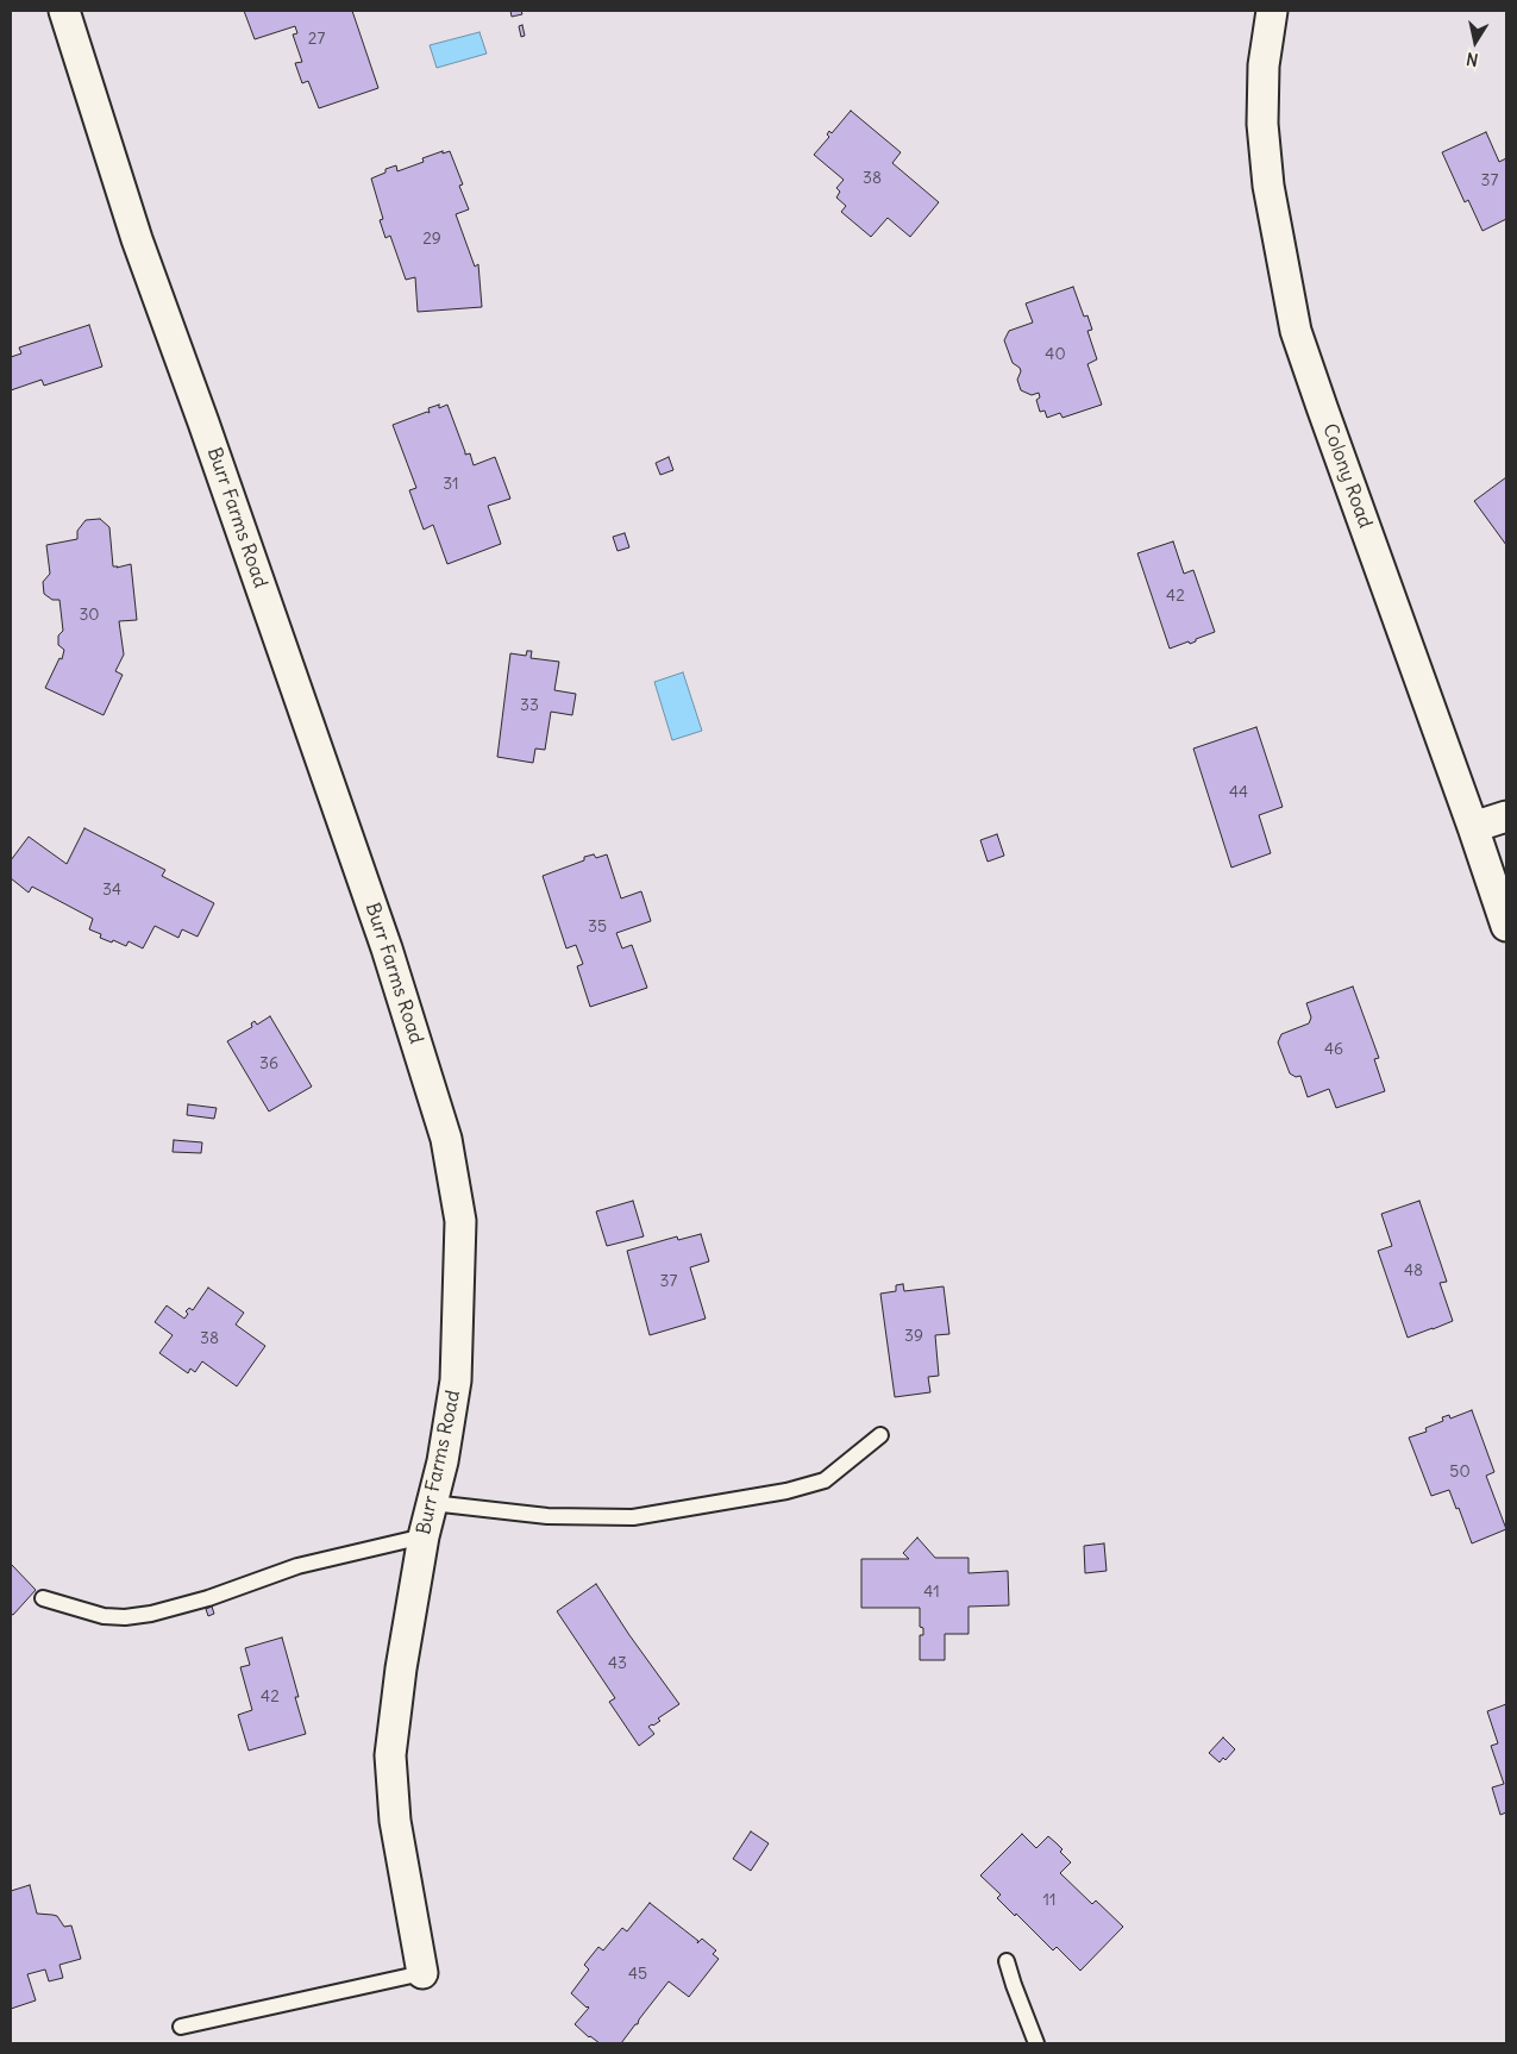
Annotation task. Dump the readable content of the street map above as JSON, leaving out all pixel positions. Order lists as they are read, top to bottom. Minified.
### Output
{"streets":{"street":["Colony Road","Burr Farms Road"]},"house_numbers":["27","38","37","29","40","31","42","30","33","44","34","35","46","36","48","37","39","38","50","41","43","42","11","45"],"north":"bottom"}
